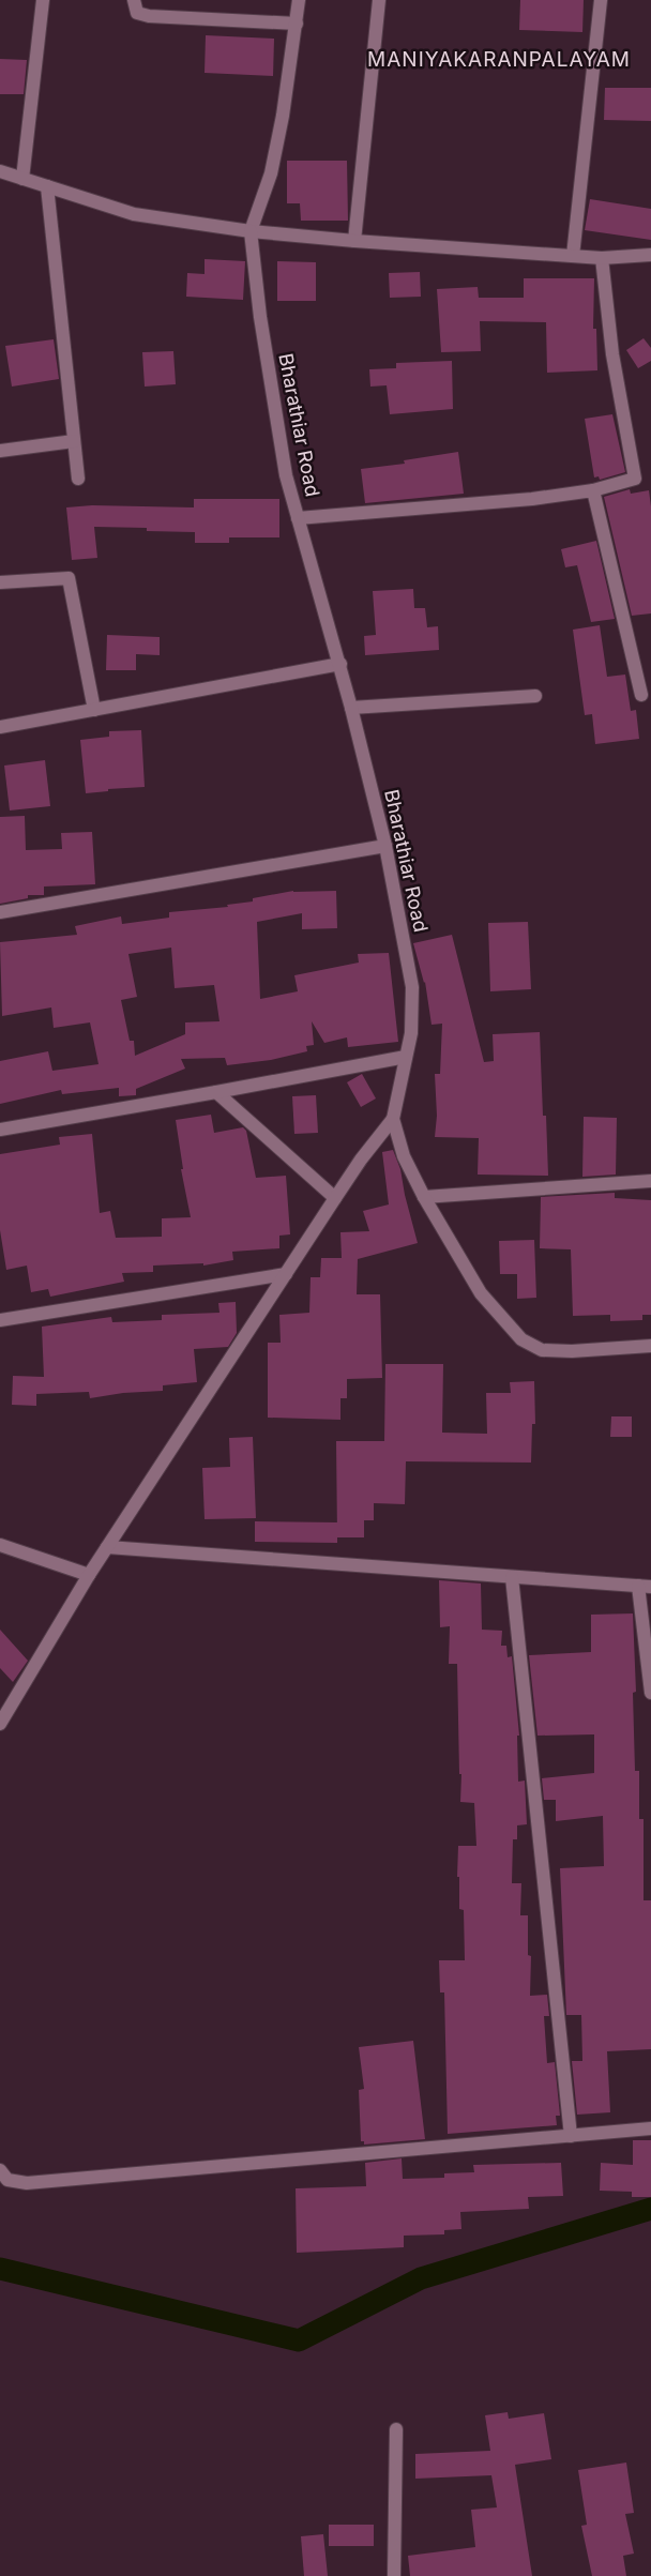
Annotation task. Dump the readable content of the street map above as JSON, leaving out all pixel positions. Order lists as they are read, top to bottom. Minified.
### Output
{"streets":{"street":["Bharathiar Road"]},"districts":["MANIYAKARANPALAYAM"]}
